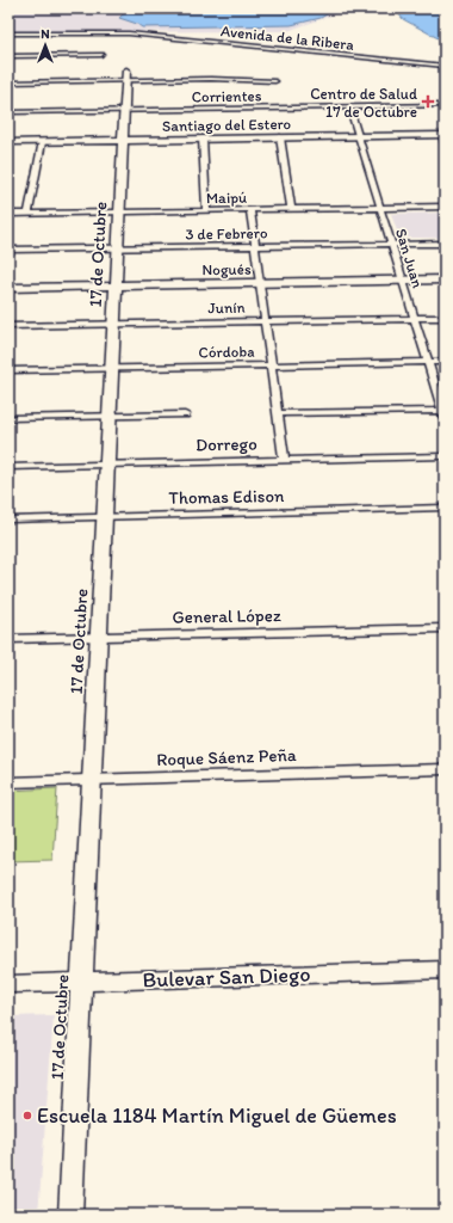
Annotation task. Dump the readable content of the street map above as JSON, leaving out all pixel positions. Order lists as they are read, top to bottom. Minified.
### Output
{"streets":{"street":["Avenida de la Ribera","Corrientes","Santiago del Estero","Maipú","3 de Febrero","17 de Octubre","San Juan","Nogués","Junín","Córdoba","Dorrego","Thomas Edison","General López","Roque Sáenz Peña","Bulevar San Diego"]},"crossings":[["Corrientes","17 de Octubre"],["Corrientes","San Juan"],["Santiago del Estero","17 de Octubre"],["Santiago del Estero","San Juan"],["Maipú","17 de Octubre"],["Maipú","San Juan"],["3 de Febrero","17 de Octubre"],["3 de Febrero","San Juan"],["17 de Octubre","Nogués"],["17 de Octubre","Junín"],["17 de Octubre","Córdoba"],["17 de Octubre","Dorrego"],["17 de Octubre","Thomas Edison"],["17 de Octubre","General López"],["17 de Octubre","Roque Sáenz Peña"],["17 de Octubre","Bulevar San Diego"],["San Juan","Nogués"],["San Juan","Junín"],["San Juan","Córdoba"]],"places":{"health":["Centro de Salud 17 de Octubre"],"other":["Escuela 1184 Martín Miguel de Güemes"]},"north":"top"}
